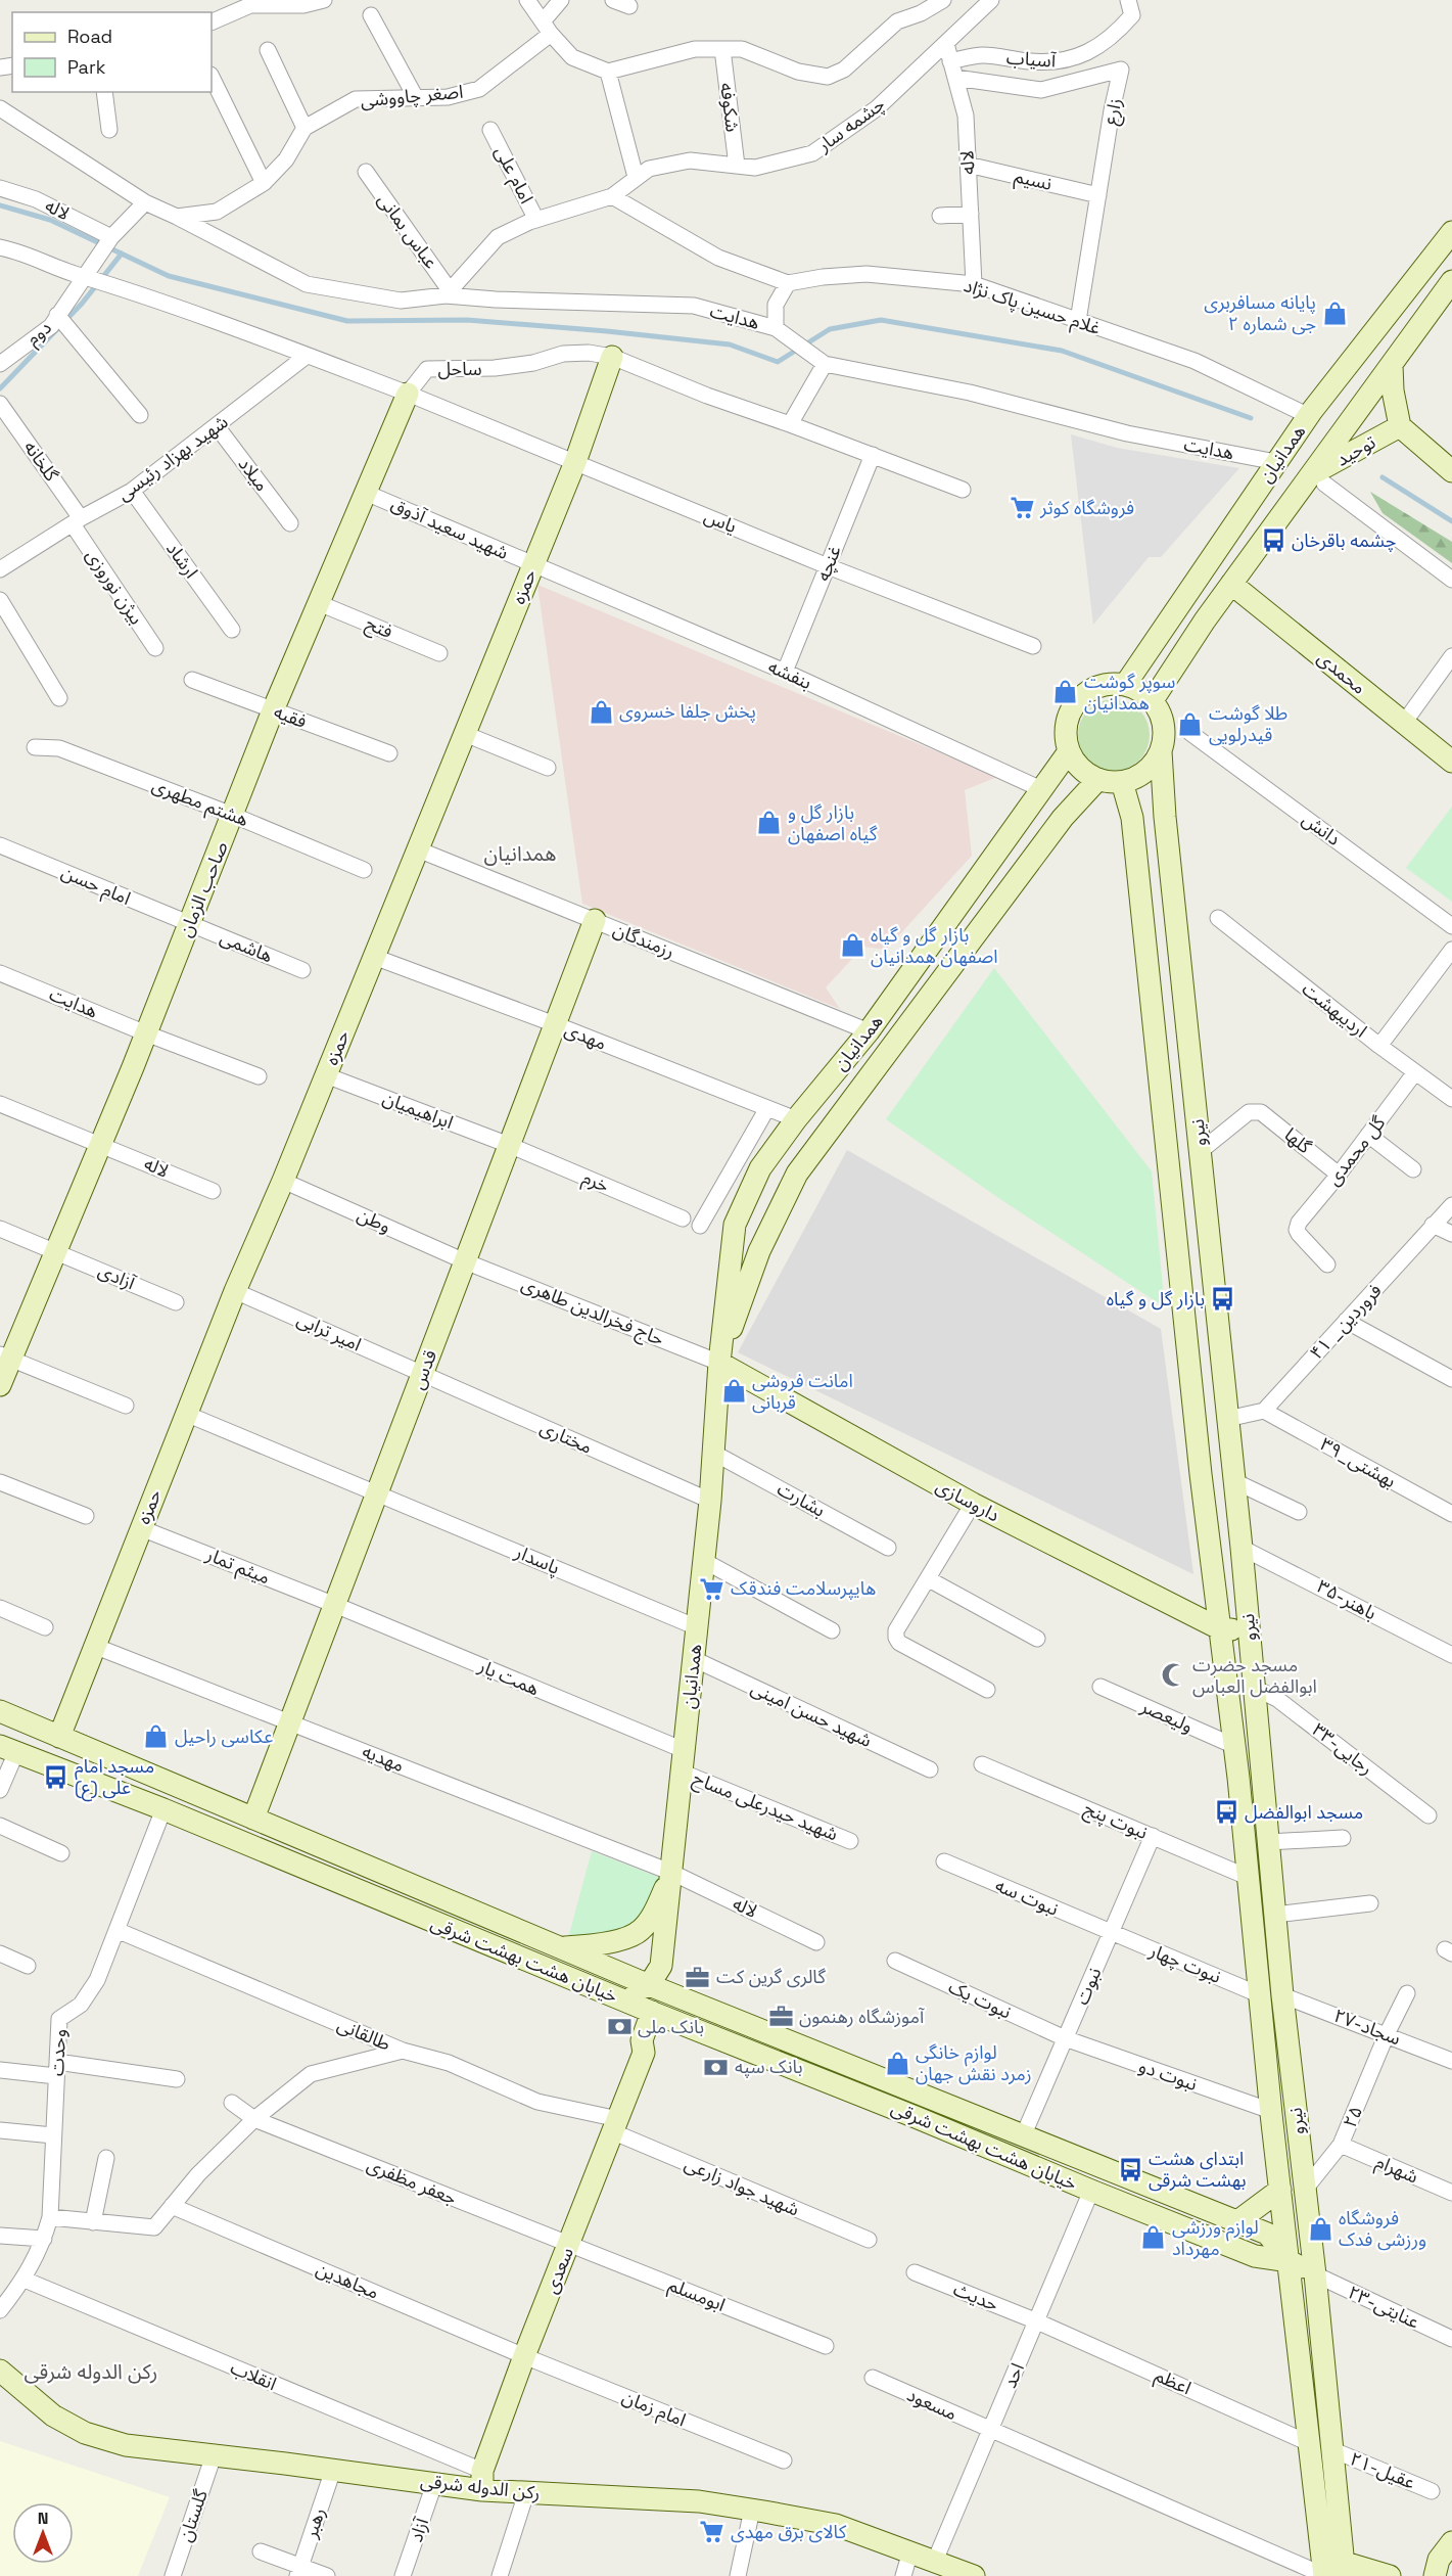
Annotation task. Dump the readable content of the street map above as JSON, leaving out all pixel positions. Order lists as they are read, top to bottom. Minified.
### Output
{"streets":{"main road":["توحید","همدانیان","حمزه","محمدی","صاحب الزمان","نیرو","قدس","داروسازی","خیابان هشت بهشت شرقی","سعدی","رکن الدوله شرقی"],"street":["آسیاب","اصغر چاووشی","شکوفه","زارع","چشمه سار","لاله","امام علی","نسیم","عباس بمانی","غلام حسین پاک نژاد","هدایت","دوم","ساحل","شهید بهزاد رئیسی","گلخانه","میلاد","یاس","شهید سعید آذوق","ارشاد","غنچه","بیژن نوروزی","فتح","بنفشه","فقیه","هشتم مطهری","دانش","امام حسن","رزمندگان","هاشمی","اردیبهشت","مهدی","ابراهیمیان","گلها","گل محمدی","خرم","وطن","آزادی","حاج فخرالدین طاهری","۴۱ _فروردین","امیر ترابی","مختاری","۳۹_بهشتی","بشارت","پاسدار","میثم تمار","۳۵-باهنر","همت یار","شهید حسن امینی","ولیعصر","۳۳-رجایی","مهدیه","شهید حیدرعلی مساح","نبوت پنج","نبوت سه","نبوت چهار","نبوت","نبوت یک","۲۷-سجاد","طالقانی","وحدت","نبوت دو","۲۵","شهرام","جعفر مظفری","شهید جواد زارعی","مجاهدین","ابومسلم","حدیث","۲۳-عنایتی","انقلاب","احد","اعظم","مسعود","امام زمان","۲۱-عقیل","گلستان","رهبر","آزاد"]},"crossings":[["آسیاب","لاله"],["شکوفه","چشمه سار"],["زارع","لاله"],["زارع","نسیم"],["زارع","غلام حسین پاک نژاد"],["چشمه سار","لاله"],["لاله","نسیم"],["لاله","غلام حسین پاک نژاد"],["لاله","دوم"],["لاله","همدانیان"],["لاله","صاحب الزمان"],["لاله","مهدیه"],["عباس بمانی","هدایت"],["غلام حسین پاک نژاد","همدانیان"],["هدایت","همدانیان"],["هدایت","صاحب الزمان"],["ساحل","یاس"],["ساحل","غنچه"],["ساحل","حمزه"],["ساحل","صاحب الزمان"],["توحید","همدانیان"],["همدانیان","محمدی"],["همدانیان","بنفشه"],["همدانیان","رزمندگان"],["همدانیان","مهدی"],["همدانیان","نیرو"],["همدانیان","حاج فخرالدین طاهری"],["همدانیان","مختاری"],["همدانیان","بشارت"],["همدانیان","داروسازی"],["همدانیان","پاسدار"],["همدانیان","همت یار"],["همدانیان","شهید حسن امینی"],["همدانیان","مهدیه"],["همدانیان","شهید حیدرعلی مساح"],["همدانیان","خیابان هشت بهشت شرقی"],["شهید بهزاد رئیسی","گلخانه"],["شهید بهزاد رئیسی","میلاد"],["شهید بهزاد رئیسی","ارشاد"],["شهید بهزاد رئیسی","بیژن نوروزی"],["گلخانه","بیژن نوروزی"],["یاس","غنچه"],["یاس","حمزه"],["یاس","صاحب الزمان"],["شهید سعید آذوق","حمزه"],["شهید سعید آذوق","بنفشه"],["شهید سعید آذوق","صاحب الزمان"],["غنچه","بنفشه"],["حمزه","بنفشه"],["حمزه","رزمندگان"],["حمزه","مهدی"],["حمزه","ابراهیمیان"],["حمزه","وطن"],["حمزه","امیر ترابی"],["حمزه","پاسدار"],["حمزه","میثم تمار"],["حمزه","مهدیه"],["حمزه","خیابان هشت بهشت شرقی"],["فتح","صاحب الزمان"],["فقیه","صاحب الزمان"],["هشتم مطهری","صاحب الزمان"],["امام حسن","صاحب الزمان"],["امام حسن","هاشمی"],["صاحب الزمان","هاشمی"],["صاحب الزمان","آزادی"],["رزمندگان","قدس"],["اردیبهشت","گل محمدی"],["مهدی","قدس"],["ابراهیمیان","خرم"],["ابراهیمیان","قدس"],["نیرو","گلها"],["نیرو","داروسازی"],["نیرو","۳۵-باهنر"],["نیرو","ولیعصر"],["نیرو","۳۳-رجایی"],["نیرو","نبوت پنج"],["نیرو","خیابان هشت بهشت شرقی"],["نیرو","نبوت چهار"],["نیرو","۲۷-سجاد"],["نیرو","نبوت دو"],["نیرو","۲۵"],["نیرو","۲۳-عنایتی"],["نیرو","اعظم"],["نیرو","مسعود"],["نیرو","۲۱-عقیل"],["گلها","گل محمدی"],["خرم","قدس"],["وطن","حاج فخرالدین طاهری"],["وطن","قدس"],["حاج فخرالدین طاهری","قدس"],["حاج فخرالدین طاهری","داروسازی"],["۴۱ _فروردین","۳۹_بهشتی"],["امیر ترابی","قدس"],["امیر ترابی","مختاری"],["قدس","مختاری"],["قدس","پاسدار"],["قدس","میثم تمار"],["قدس","همت یار"],["قدس","مهدیه"],["قدس","خیابان هشت بهشت شرقی"],["میثم تمار","همت یار"],["همت یار","شهید حیدرعلی مساح"],["نبوت پنج","نبوت"],["نبوت سه","نبوت چهار"],["نبوت سه","نبوت"],["خیابان هشت بهشت شرقی","نبوت"],["خیابان هشت بهشت شرقی","وحدت"],["خیابان هشت بهشت شرقی","سعدی"],["خیابان هشت بهشت شرقی","احد"],["نبوت چهار","نبوت"],["نبوت","نبوت یک"],["نبوت","نبوت دو"],["نبوت یک","نبوت دو"],["۲۷-سجاد","۲۵"],["طالقانی","وحدت"],["طالقانی","شهید جواد زارعی"],["طالقانی","سعدی"],["وحدت","انقلاب"],["۲۵","شهرام"],["جعفر مظفری","سعدی"],["جعفر مظفری","ابومسلم"],["شهید جواد زارعی","سعدی"],["سعدی","مجاهدین"],["سعدی","ابومسلم"],["سعدی","انقلاب"],["سعدی","امام زمان"],["سعدی","رکن الدوله شرقی"],["مجاهدین","امام زمان"],["حدیث","احد"],["حدیث","اعظم"],["انقلاب","رکن الدوله شرقی"],["احد","اعظم"],["احد","مسعود"],["احد","رکن الدوله شرقی"],["رکن الدوله شرقی","گلستان"],["رکن الدوله شرقی","رهبر"],["رکن الدوله شرقی","آزاد"]],"districts":["همدانیان","رکن الدوله شرقی"],"places":{"shop":["پایانه مسافربری جی شماره ۲","سوپر گوشت همدانیان","پخش جلفا خسروی","طلا گوشت قیدرلویی","بازار گل و گیاه اصفهان","بازار گل و گیاه اصفهان همدانیان","امانت فروشی قربانی","عکاسی راحیل","لوازم خانگی زمرد نقش جهان","فروشگاه ورزشی فدک","لوازم ورزشی مهرداد"],"supermarket":["فروشگاه کوثر","هایپرسلامت فندقک","کالای برق مهدی"],"bus stop":["چشمه باقرخان","بازار گل و گیاه","مسجد امام علی (ع)","مسجد ابوالفضل","ابتدای هشت بهشت شرقی"],"mosque":["مسجد حضرت ابوالفضل العباس"],"office":["گالری گرین کت","آموزشگاه رهنمون"],"bank":["بانک ملی","بانک سپه"]},"legend":["Road","Park"],"north":"top"}
